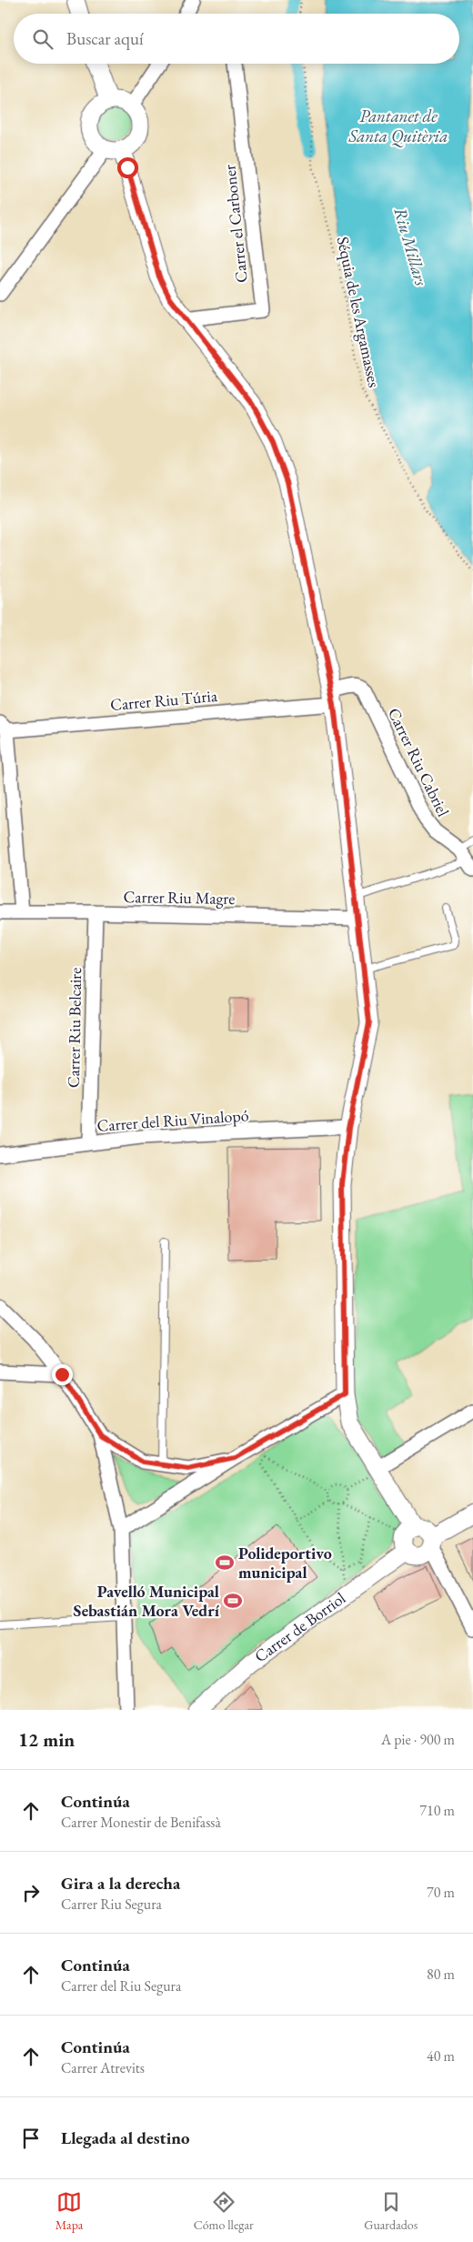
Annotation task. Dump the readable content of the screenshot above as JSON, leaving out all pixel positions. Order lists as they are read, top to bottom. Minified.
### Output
{"streets":{"street":["Carrer el Carboner","Carrer Riu Túria","Carrer Riu Cabriel","Carrer Riu Magre","Carrer Riu Belcaire","Carrer del Riu Vinalopó","Carrer de Borriol"],"path":["Séquia de les Argamasses"]},"crossings":[["Carrer Riu Túria","Carrer Riu Cabriel"],["Carrer Riu Magre","Carrer Riu Belcaire"],["Carrer Riu Belcaire","Carrer del Riu Vinalopó"]],"water":["Pantanet de Santa Quitèria","Riu Millars"],"places":{"sports":["Polideportivo municipal","Pavelló Municipal Sebastián Mora Vedrí"]},"page":{"search":"Buscar aquí","heading":["12 min","A pie · 900 m"],"list":[["Continúa","Carrer Monestir de Benifassà","710 m"],["Gira a la derecha","Carrer Riu Segura","70 m"],["Continúa","Carrer del Riu Segura","80 m"],["Continúa","Carrer Atrevits","40 m"],"Llegada al destino"],"nav":["Mapa","Cómo llegar","Guardados"]}}
